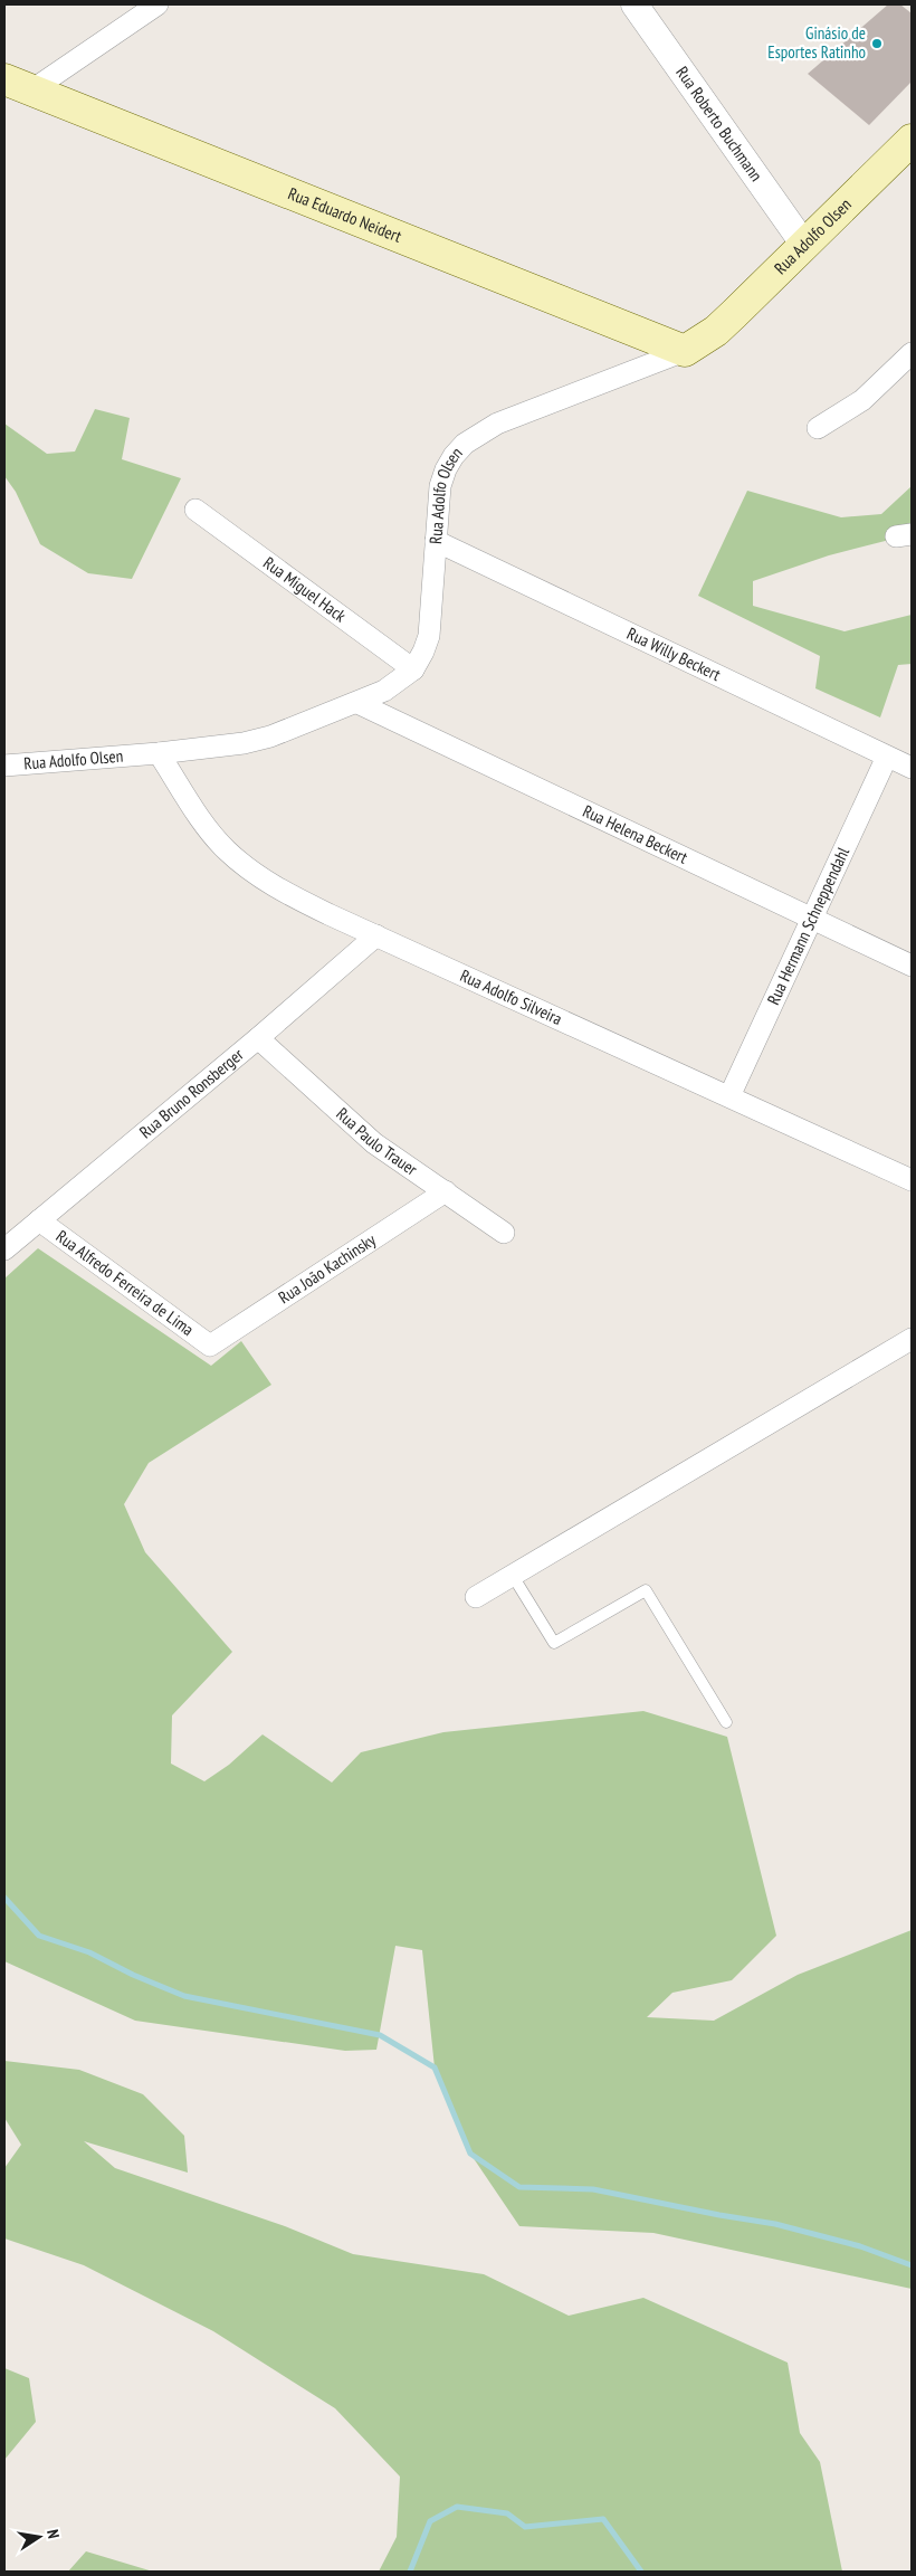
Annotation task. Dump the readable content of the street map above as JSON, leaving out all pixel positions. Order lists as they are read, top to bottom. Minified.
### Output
{"streets":{"main road":["Rua Eduardo Neidert","Rua Adolfo Olsen"],"street":["Rua Roberto Buchmann","Rua Miguel Hack","Rua Willy Beckert","Rua Helena Beckert","Rua Hermann Schneppendahl","Rua Adolfo Silveira","Rua Bruno Ronsberger","Rua Paulo Trauer","Rua João Kachinsky","Rua Alfredo Ferreira de Lima"]},"crossings":[["Rua Roberto Buchmann","Rua Adolfo Olsen"],["Rua Eduardo Neidert","Rua Adolfo Olsen"],["Rua Adolfo Olsen","Rua Miguel Hack"],["Rua Adolfo Olsen","Rua Willy Beckert"],["Rua Adolfo Olsen","Rua Helena Beckert"],["Rua Adolfo Olsen","Rua Adolfo Silveira"],["Rua Willy Beckert","Rua Hermann Schneppendahl"],["Rua Helena Beckert","Rua Hermann Schneppendahl"],["Rua Hermann Schneppendahl","Rua Adolfo Silveira"],["Rua Adolfo Silveira","Rua Bruno Ronsberger"],["Rua Bruno Ronsberger","Rua Paulo Trauer"],["Rua Bruno Ronsberger","Rua Alfredo Ferreira de Lima"],["Rua Paulo Trauer","Rua João Kachinsky"],["Rua João Kachinsky","Rua Alfredo Ferreira de Lima"]],"places":["Ginásio de Esportes Ratinho"],"north":"right"}
